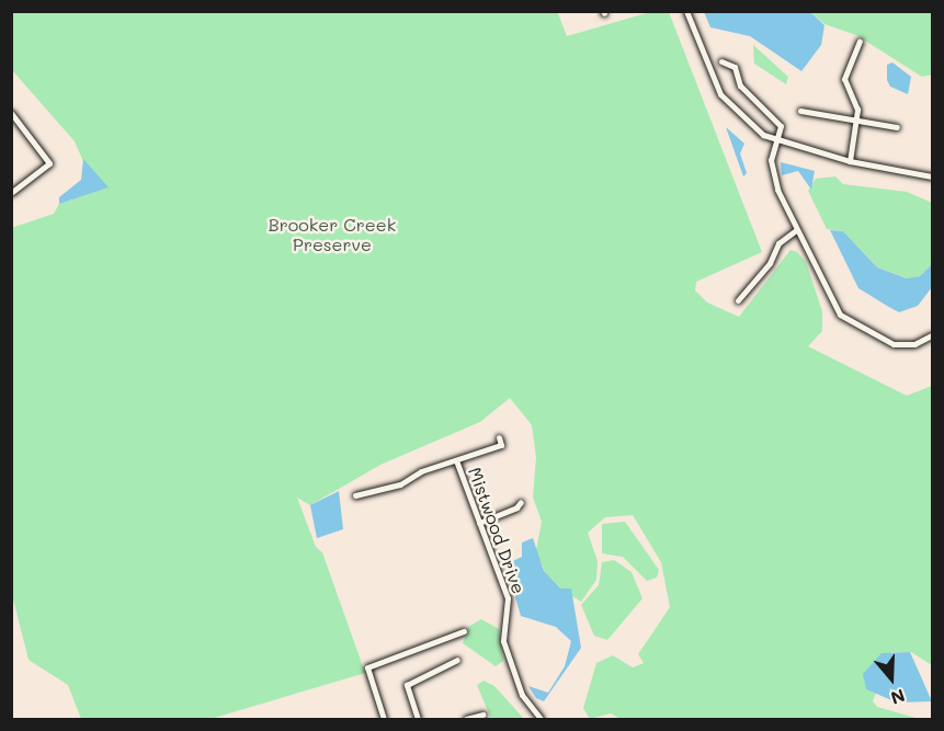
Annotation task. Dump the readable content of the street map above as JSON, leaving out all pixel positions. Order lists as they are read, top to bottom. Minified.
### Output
{"streets":{"street":["Mistwood Drive"]},"parks":["Brooker Creek Preserve"],"north":"bottom"}
